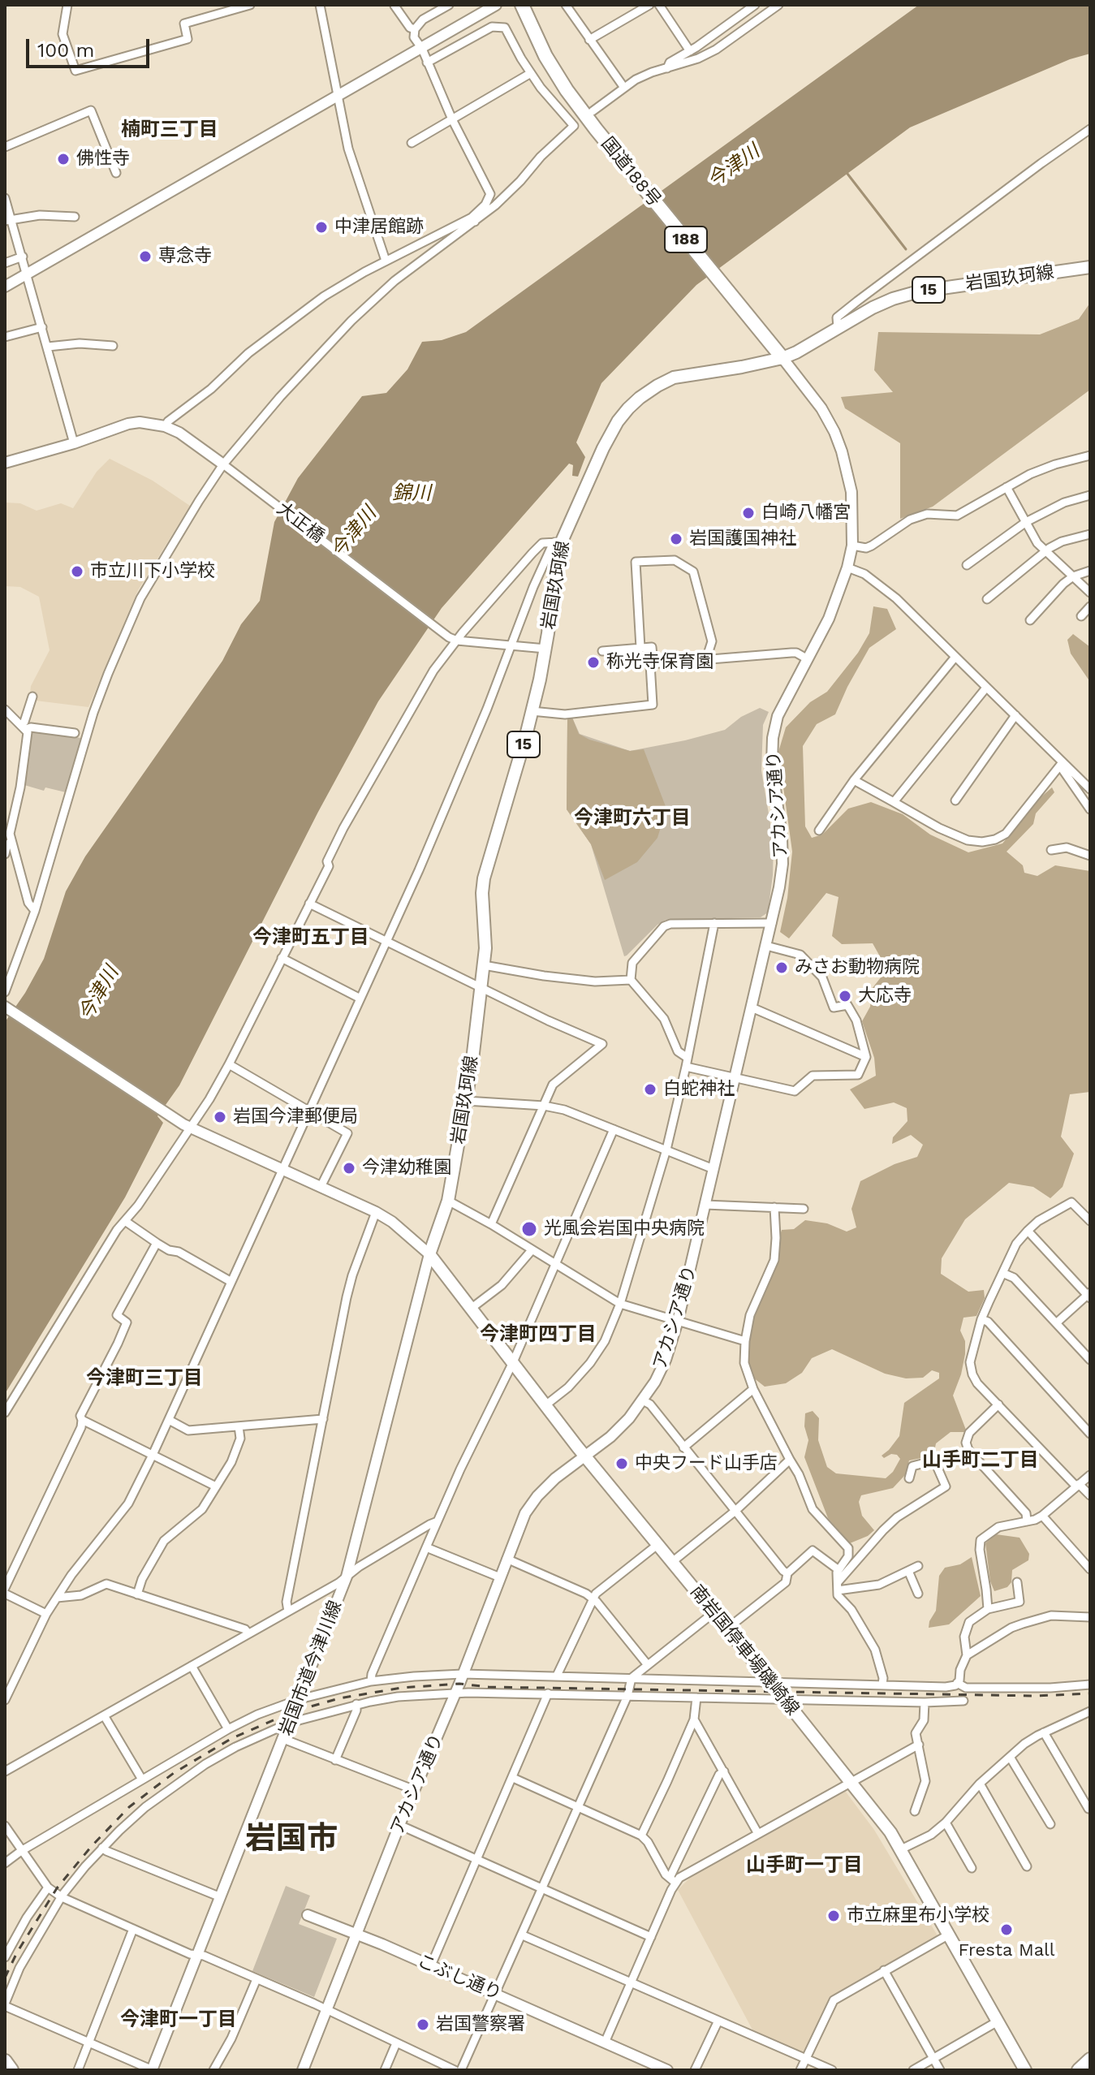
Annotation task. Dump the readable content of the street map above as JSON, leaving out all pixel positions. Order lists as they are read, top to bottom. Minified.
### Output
{"streets":{"highway":["国道188号","188"],"main road":["岩国玖珂線","15","南岩国停車場磯崎線"],"street":["大正橋","アカシア通り","岩国市道今津川線","こぶし通り"]},"crossings":[["国道188号","岩国玖珂線"],["国道188号","アカシア通り"],["岩国玖珂線","アカシア通り"],["岩国玖珂線","南岩国停車場磯崎線"],["岩国玖珂線","岩国市道今津川線"],["アカシア通り","南岩国停車場磯崎線"],["アカシア通り","こぶし通り"],["南岩国停車場磯崎線","岩国市道今津川線"]],"districts":["楠町三丁目","今津町六丁目","今津町五丁目","今津町四丁目","今津町三丁目","山手町二丁目","岩国市","山手町一丁目","今津町一丁目"],"water":["今津川","錦川"],"places":["佛性寺","中津居館跡","専念寺","白崎八幡宮","岩国護国神社","市立川下小学校","称光寺保育園","みさお動物病院","大応寺","白蛇神社","岩国今津郵便局","今津幼稚園","光風会岩国中央病院","中央フード山手店","市立麻里布小学校","Fresta Mall","岩国警察署"],"scale_bar":"100 m"}
